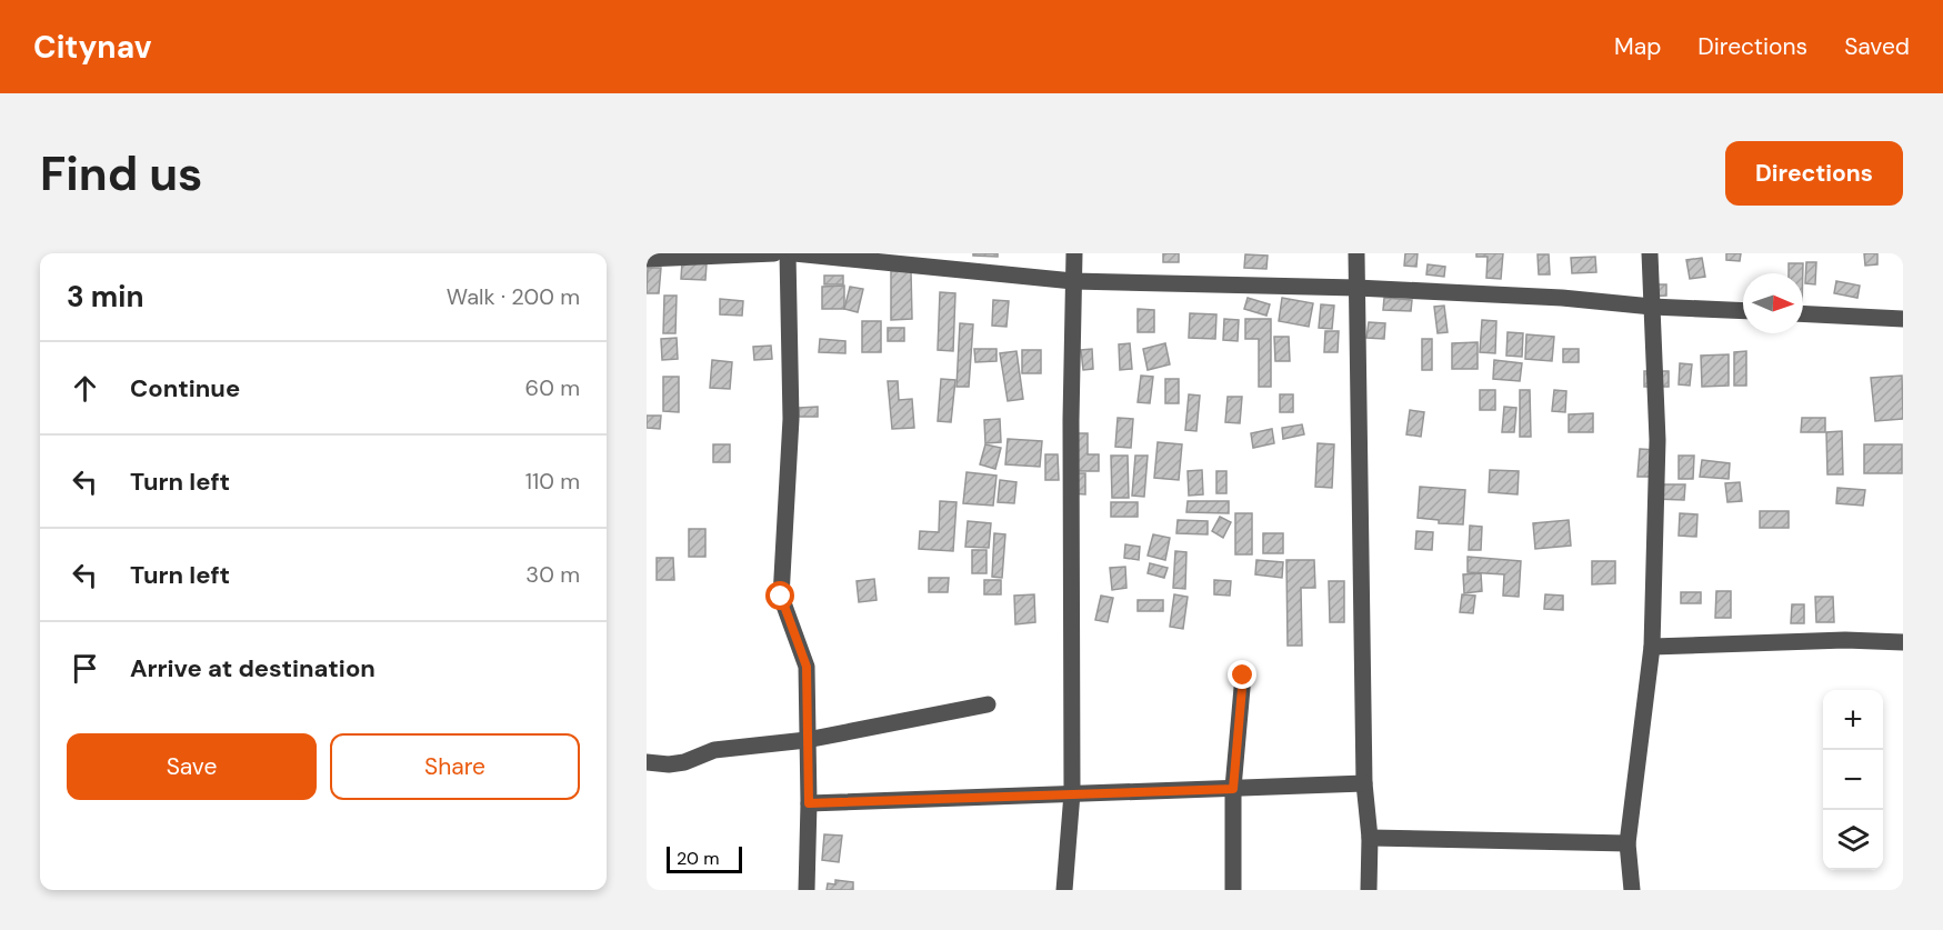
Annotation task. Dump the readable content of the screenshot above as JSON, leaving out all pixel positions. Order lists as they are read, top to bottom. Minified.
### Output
{"scale_bar":"20 m","north":"right","page":{"header":"Citynav","nav":["Map","Directions","Saved"],"buttons":["Directions",["Save","Share"]],"title":"Find us","heading":["3 min","Walk · 200 m"],"list":[["Continue","60 m"],["Turn left","110 m"],["Turn left","30 m"],"Arrive at destination"],"map_buttons":["+","−"],"scale":"20 m"}}
